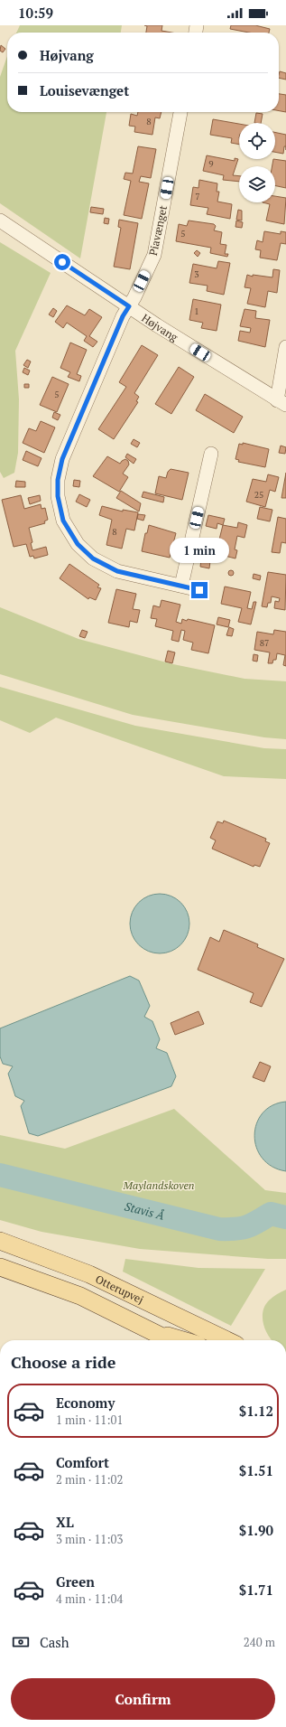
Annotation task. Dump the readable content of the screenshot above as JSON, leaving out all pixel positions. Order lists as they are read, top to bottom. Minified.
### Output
{"streets":{"main road":["Otterupvej"],"street":["Piavænget","Højvang"]},"crossings":[["Piavænget","Højvang"]],"water":["Stavis Å"],"parks":["Maylandskoven"],"house_numbers":["8","9","7","5","3","1","5","25","8","87"],"page":{"status":"10:59","banner":["Højvang","Louisevænget"],"bubble":"1 min","heading":"Choose a ride","list":[{"name":"Economy","note":"1 min · 11:01","value":"$1.12"},{"name":"Comfort","note":"2 min · 11:02","value":"$1.51"},{"name":"XL","note":"3 min · 11:03","value":"$1.90"},{"name":"Green","note":"4 min · 11:04","value":"$1.71"}],"pay":["Cash","240 m"],"buttons":"Confirm"}}
